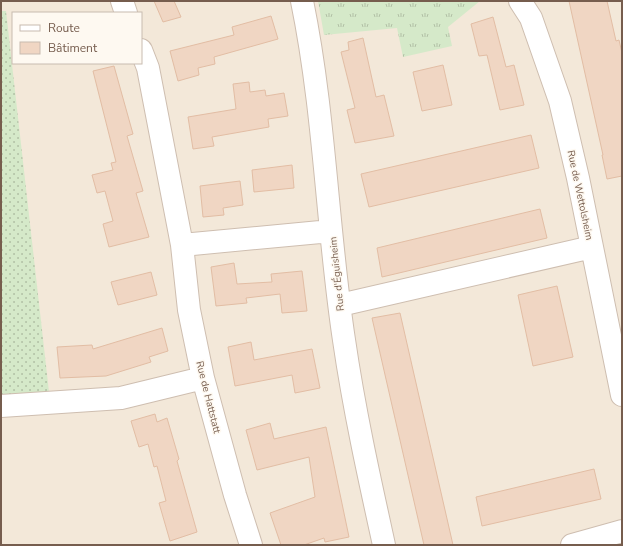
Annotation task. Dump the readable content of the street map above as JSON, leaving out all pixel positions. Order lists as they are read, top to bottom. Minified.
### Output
{"streets":{"street":["Rue de Wettolsheim","Rue d'Éguisheim","Rue de Hattstatt"]},"legend":["Route","Bâtiment"]}
